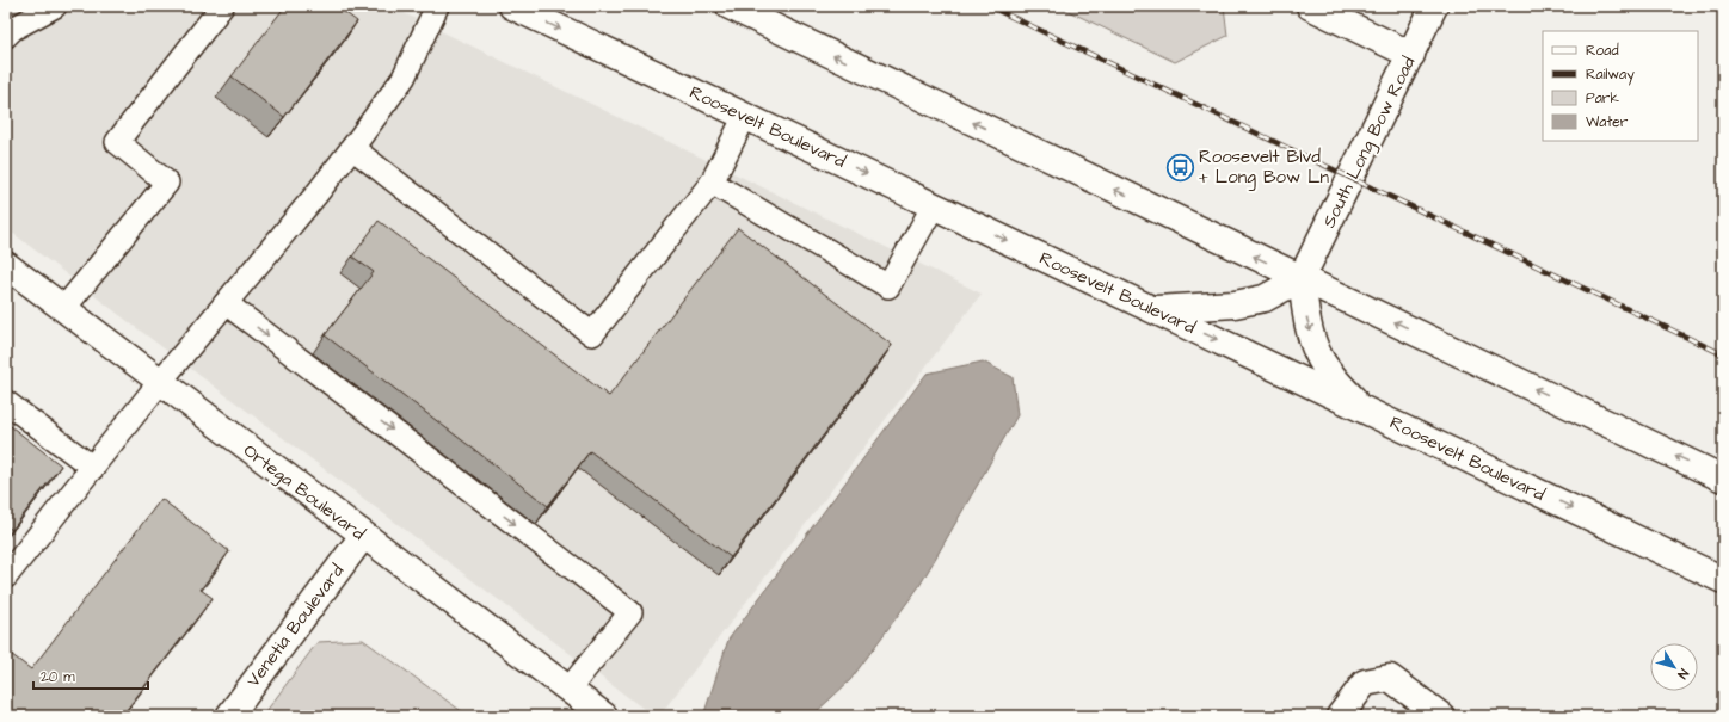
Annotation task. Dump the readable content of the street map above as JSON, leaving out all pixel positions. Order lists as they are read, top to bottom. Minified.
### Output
{"streets":{"main road":["Roosevelt Boulevard","South Long Bow Road","Ortega Boulevard","Venetia Boulevard"]},"crossings":[["Ortega Boulevard","Venetia Boulevard"]],"places":{"bus stop":["Roosevelt Blvd + Long Bow Ln"]},"legend":["Road","Railway","Park","Water"],"scale_bar":"20 m","north":"bottom right"}
